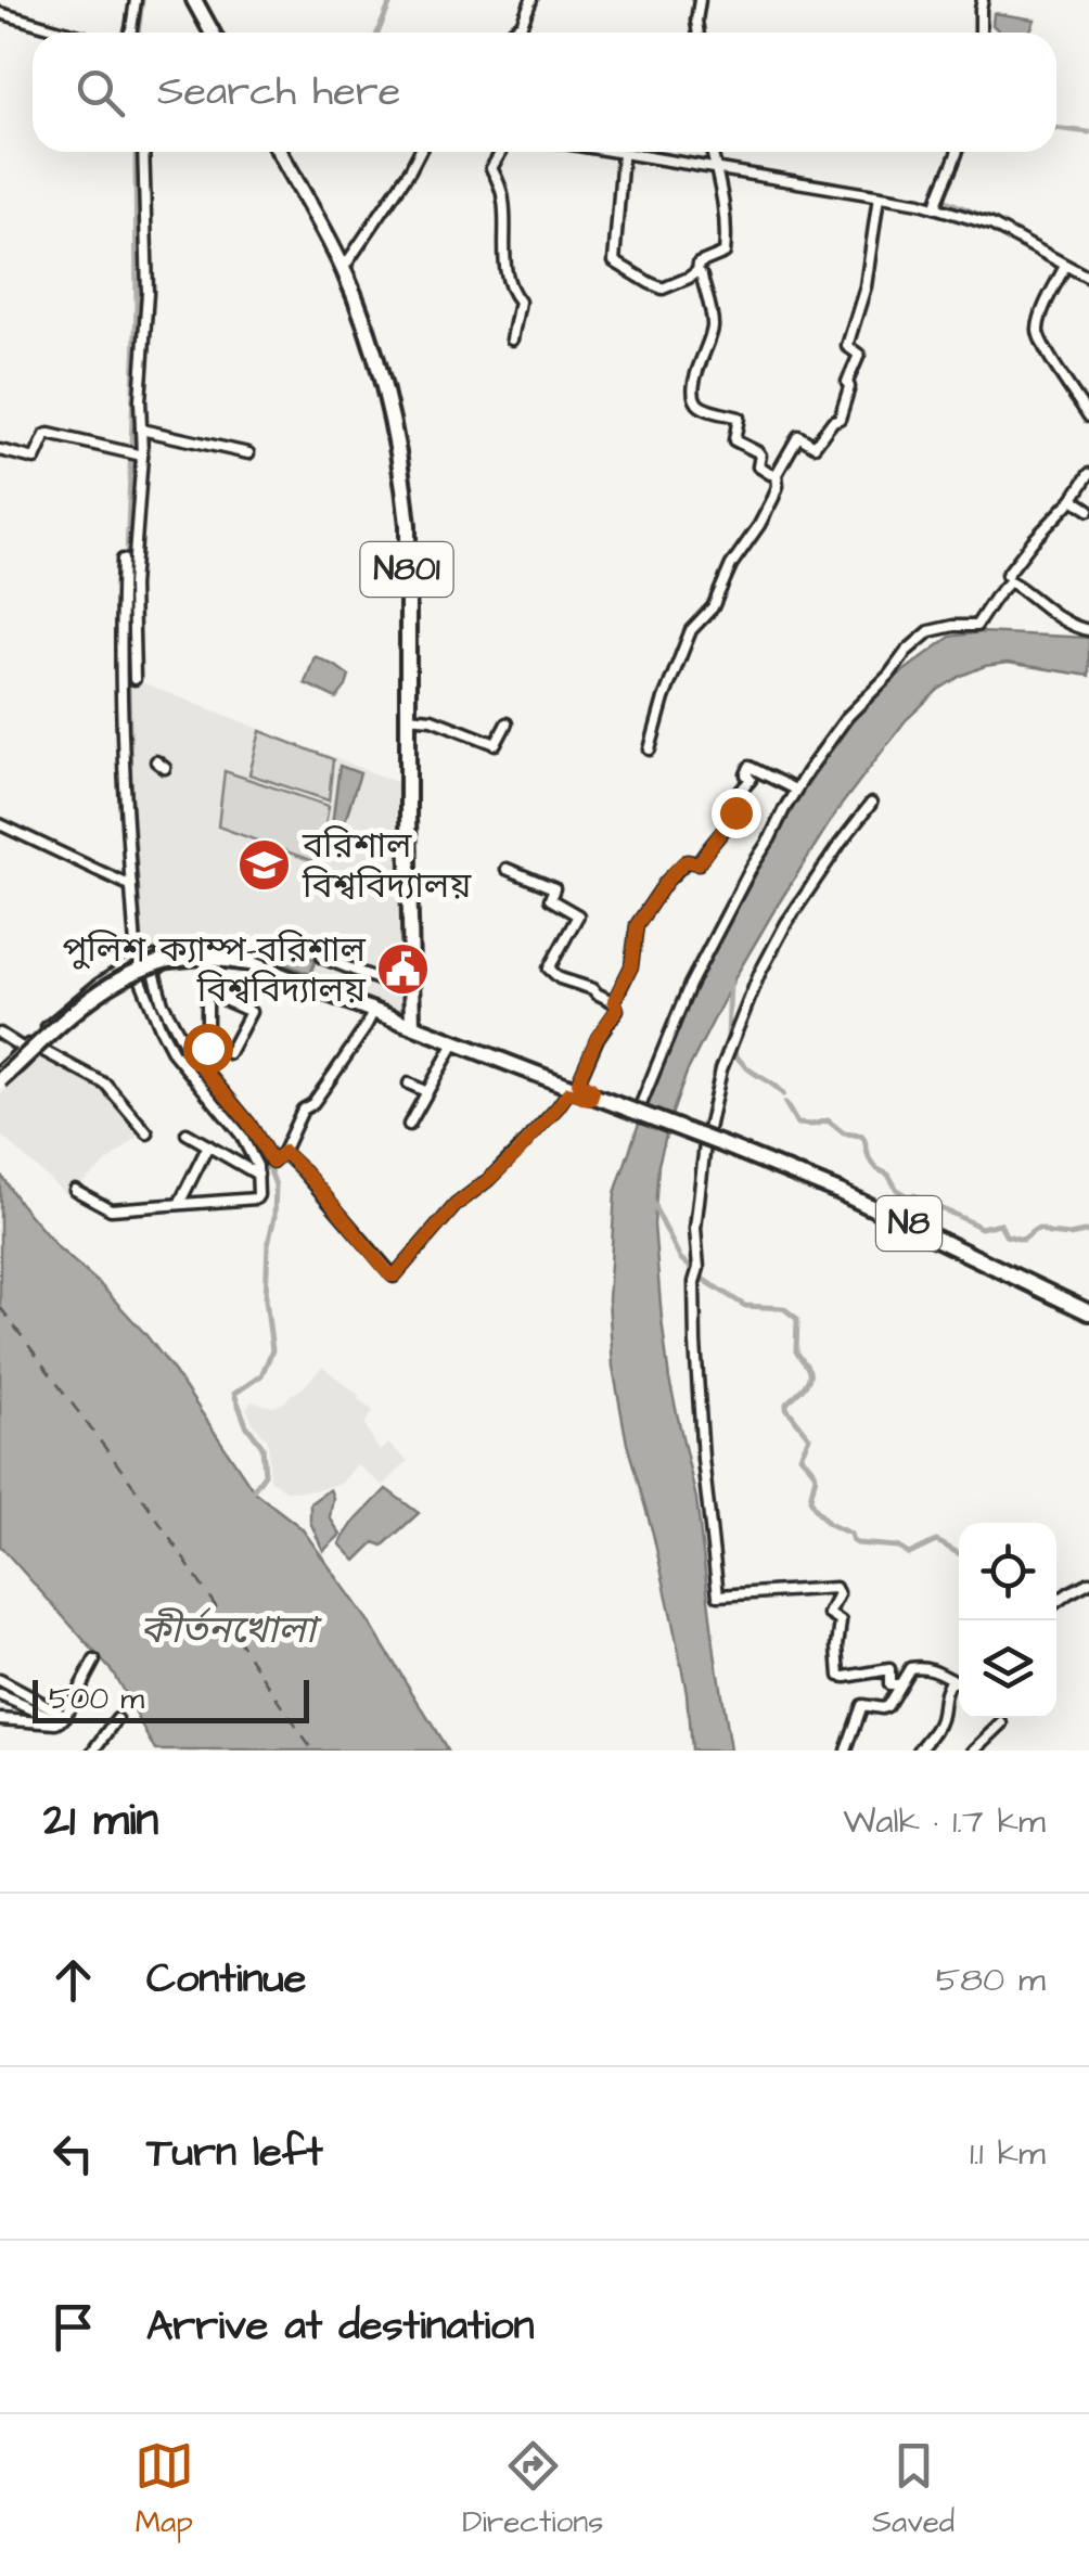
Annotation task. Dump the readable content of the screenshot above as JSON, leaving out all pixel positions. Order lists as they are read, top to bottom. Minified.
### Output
{"streets":{"highway":["N801","N8"]},"crossings":[["N801","N8"]],"water":["কীর্তনখোলা"],"places":{"school or university":["বরিশাল বিশ্ববিদ্যালয়"],"public building":["পুলিশ ক্যাম্প-বরিশাল বিশ্ববিদ্যালয়"]},"scale_bar":"500 m","page":{"search":"Search here","scale":"500 m","heading":["21 min","Walk · 1.7 km"],"list":[["Continue","580 m"],["Turn left","1.1 km"],"Arrive at destination"],"nav":["Map","Directions","Saved"]}}
